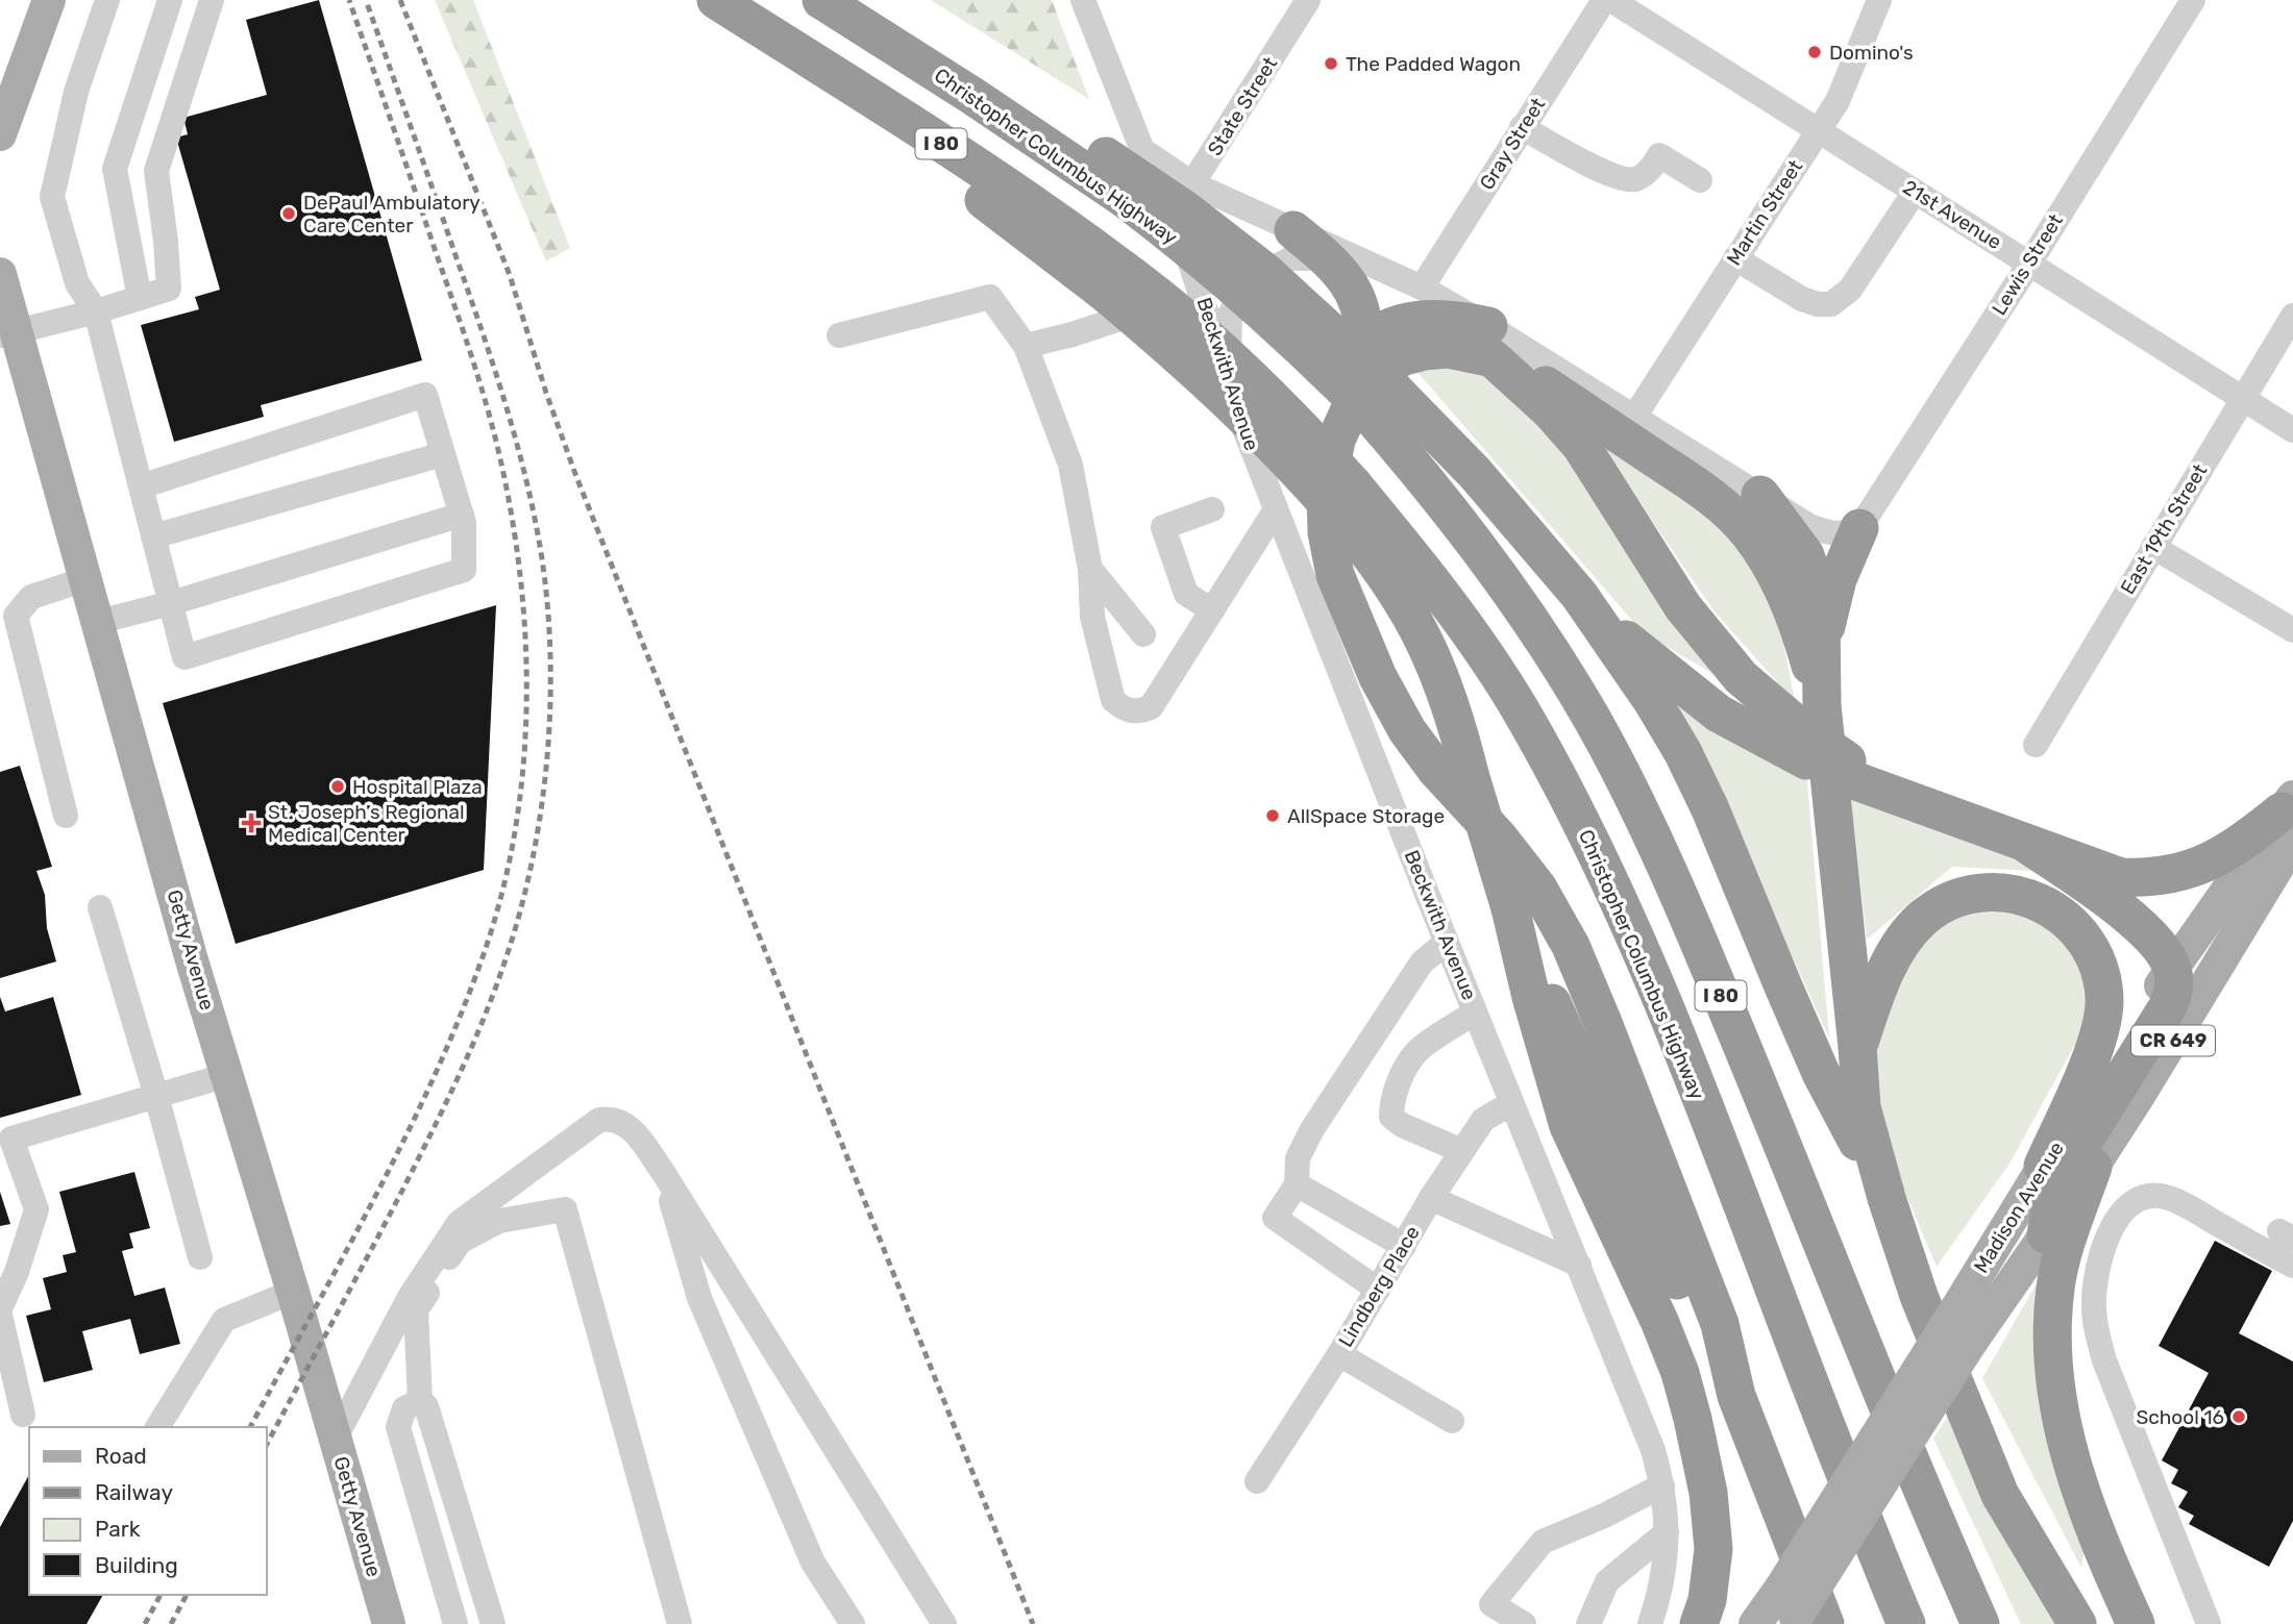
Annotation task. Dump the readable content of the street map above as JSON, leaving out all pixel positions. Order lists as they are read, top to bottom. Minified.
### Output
{"streets":{"highway":["I 80","Christopher Columbus Highway"],"main road":["Getty Avenue","CR 649","Madison Avenue"],"street":["State Street","Gray Street","Martin Street","21st Avenue","Lewis Street","Beckwith Avenue","East 19th Street","Lindberg Place"]},"crossings":[["State Street","Beckwith Avenue"],["Martin Street","21st Avenue"],["21st Avenue","Lewis Street"],["21st Avenue","East 19th Street"],["Beckwith Avenue","Lindberg Place"]],"places":{"other":["Domino's","The Padded Wagon","DePaul Ambulatory Care Center","Hospital Plaza","AllSpace Storage","School 16"],"health":["St. Joseph’s Regional Medical Center"]},"legend":["Road","Railway","Park","Building"]}
